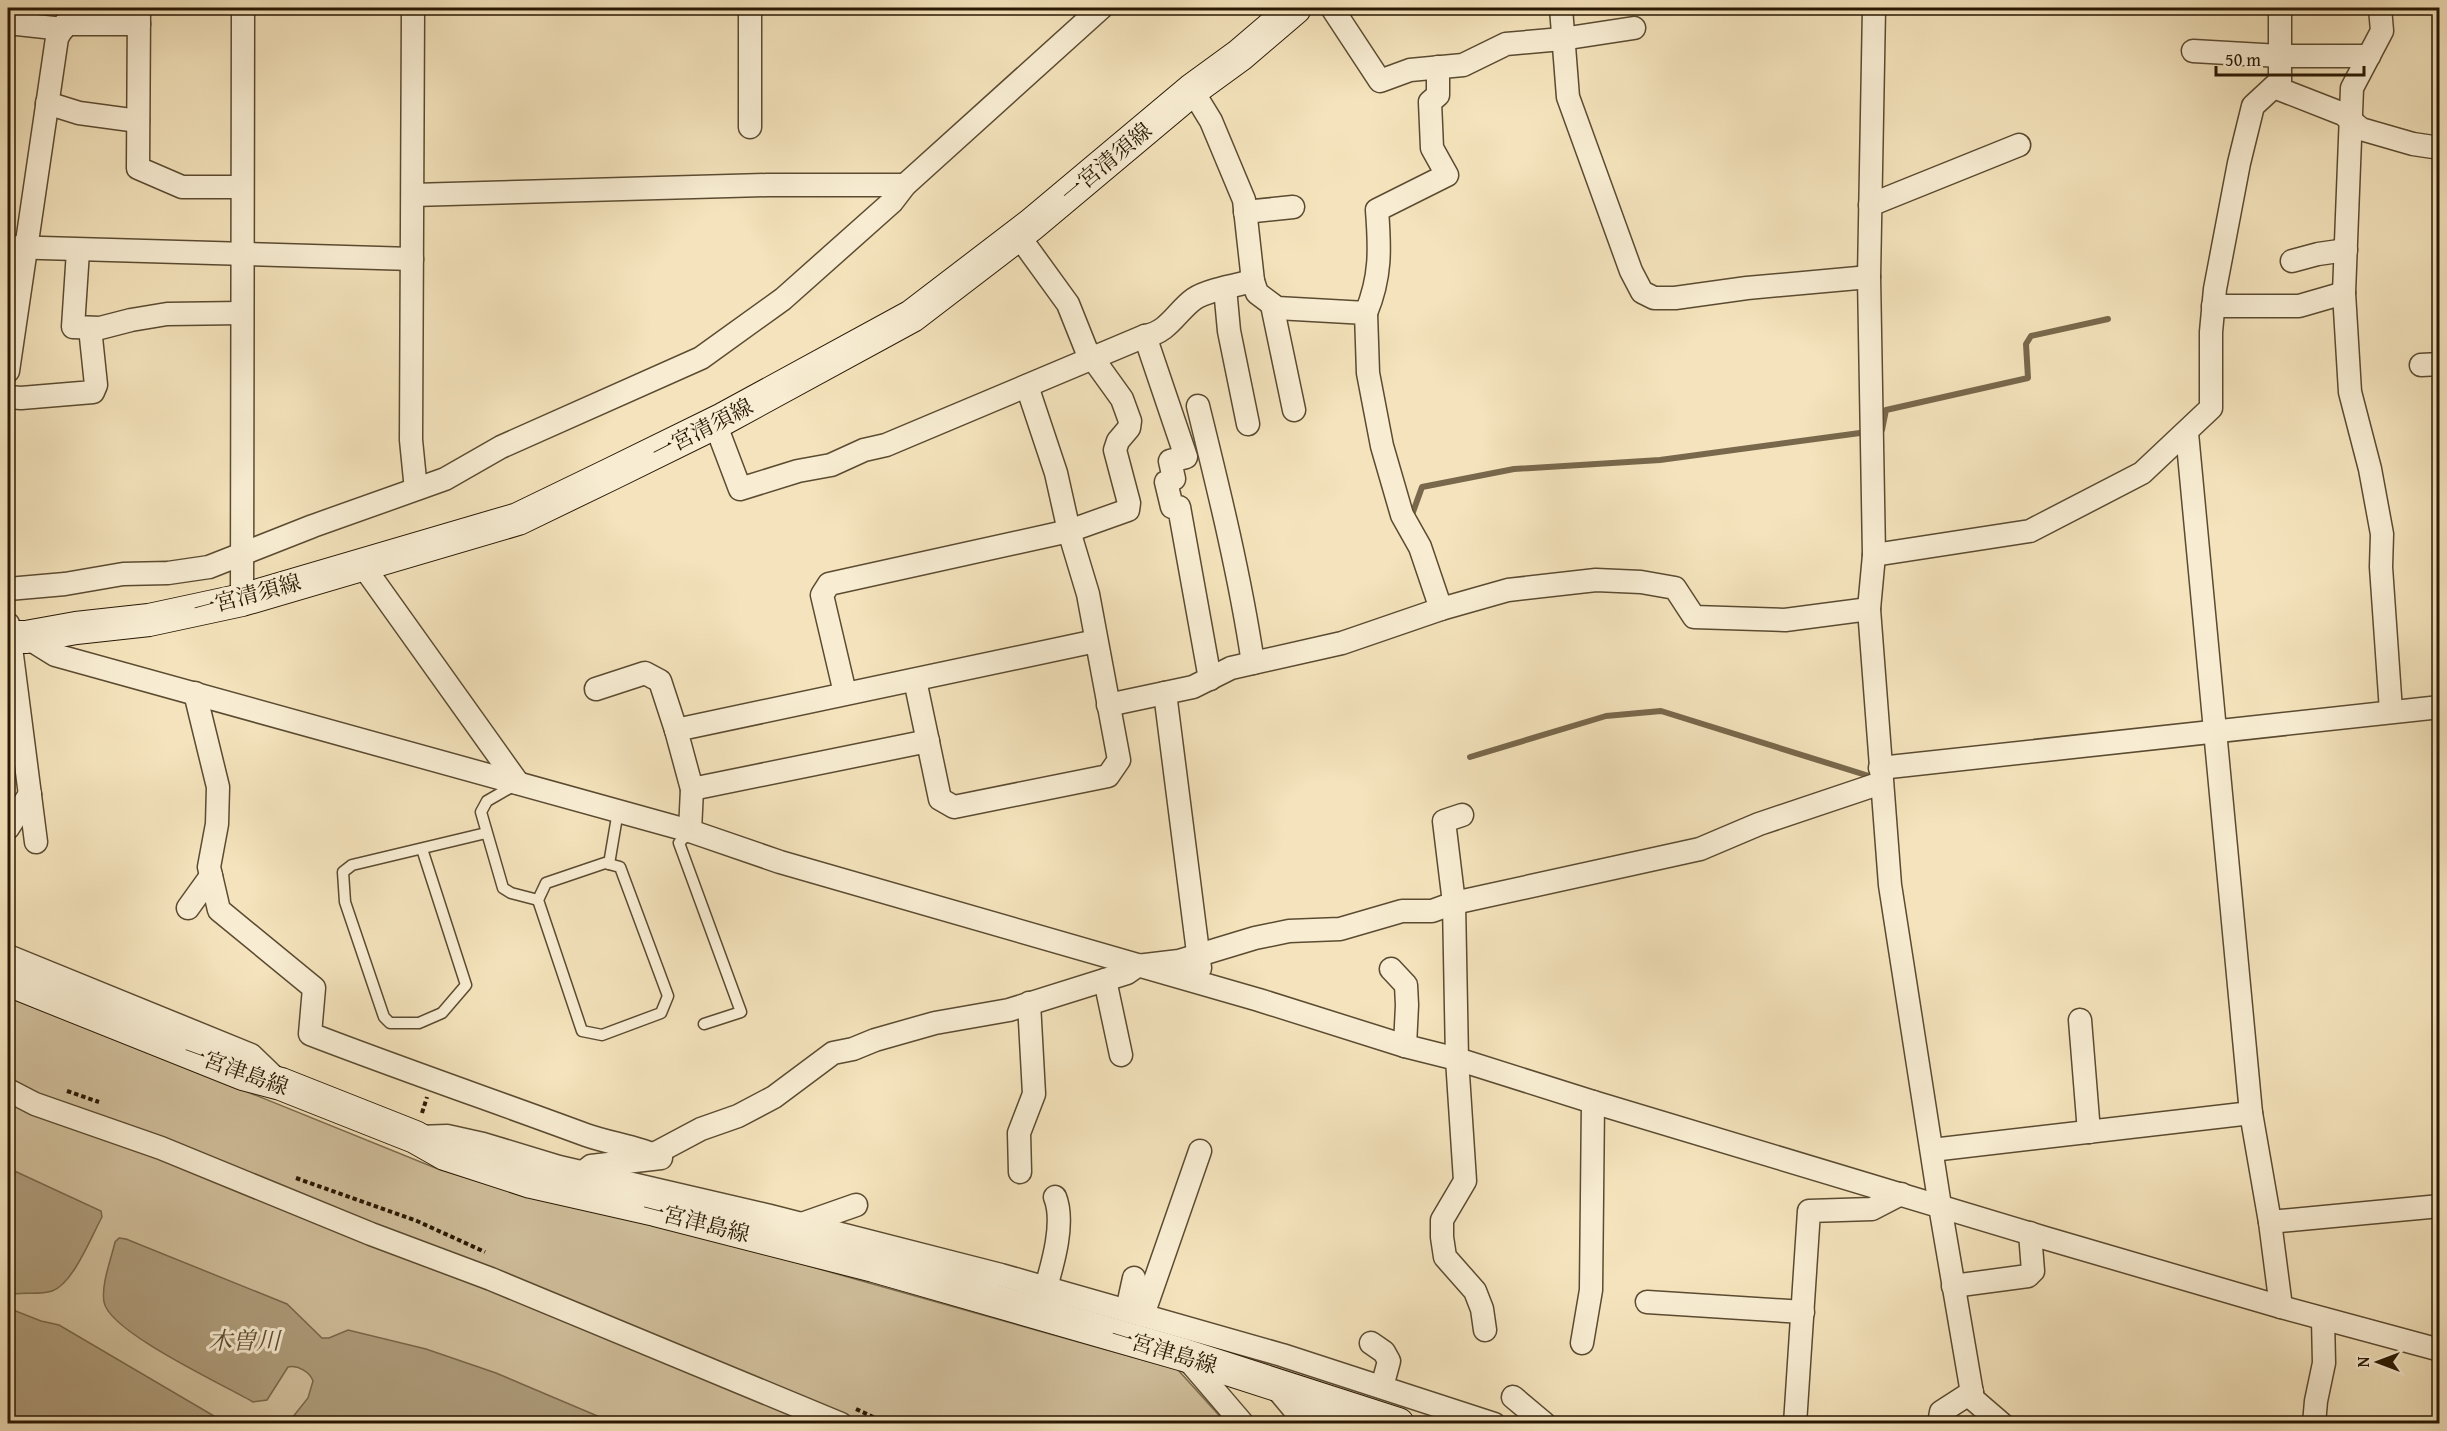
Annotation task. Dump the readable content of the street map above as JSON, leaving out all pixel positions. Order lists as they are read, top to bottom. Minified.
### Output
{"streets":{"main road":["一宮清須線","一宮津島線"]},"water":["木曽川"],"scale_bar":"50 m","north":"left"}
